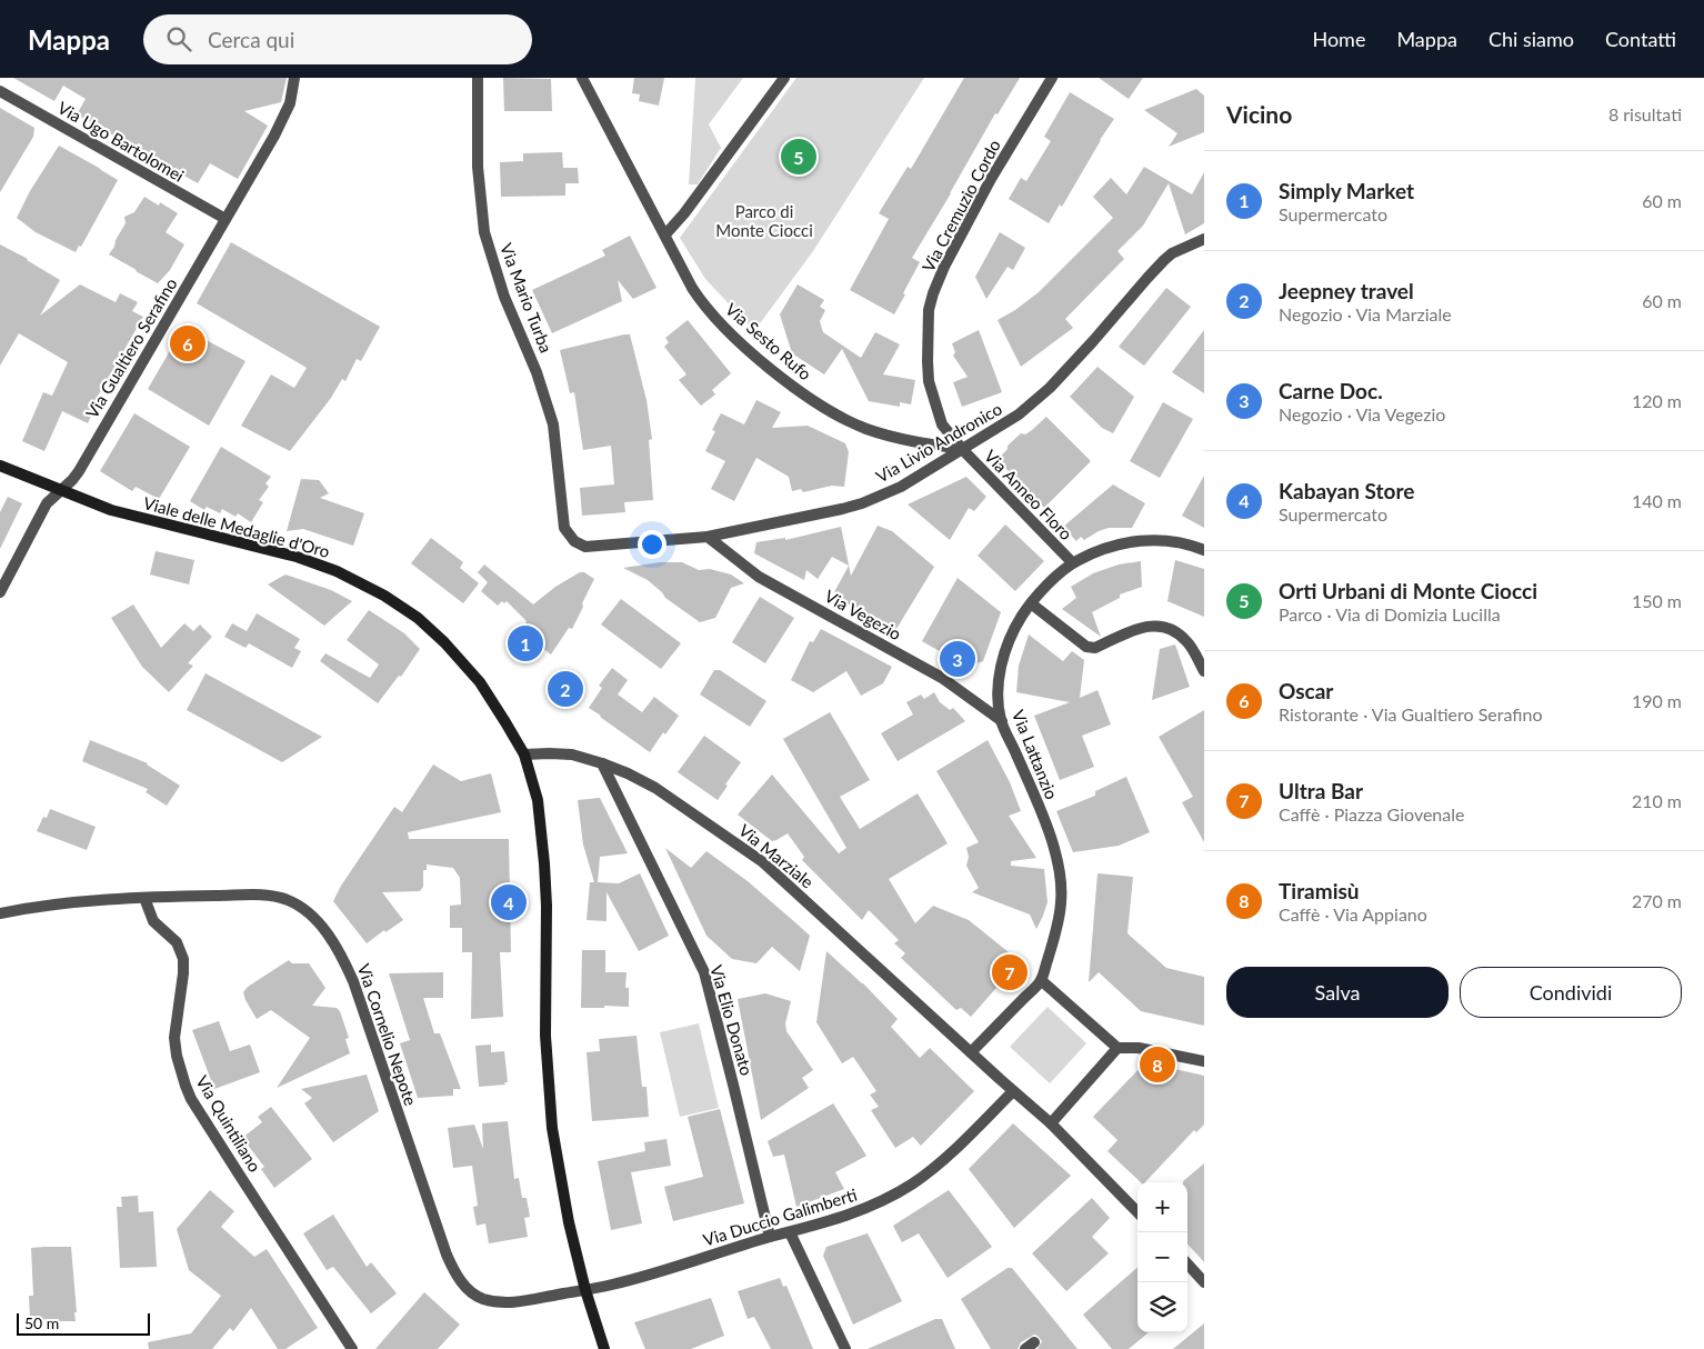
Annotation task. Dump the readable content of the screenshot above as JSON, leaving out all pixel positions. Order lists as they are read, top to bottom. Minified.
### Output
{"streets":{"main road":["Viale delle Medaglie d'Oro"],"street":["Via Ugo Bartolomei","Via Cremuzio Cordo","Via Mario Turba","Via Sesto Rufo","Via Gualtiero Serafino","Via Livio Andronico","Via Anneo Floro","Via Vegezio","Via Lattanzio","Via Marziale","Via Elio Donato","Via Cornelio Nepote","Via Quintiliano","Via Duccio Galimberti"]},"crossings":[["Via Ugo Bartolomei","Via Gualtiero Serafino"],["Via Cremuzio Cordo","Via Sesto Rufo"],["Via Cremuzio Cordo","Via Livio Andronico"],["Via Cremuzio Cordo","Via Anneo Floro"],["Via Mario Turba","Via Livio Andronico"],["Via Sesto Rufo","Via Livio Andronico"],["Via Sesto Rufo","Via Anneo Floro"],["Via Gualtiero Serafino","Viale delle Medaglie d'Oro"],["Via Livio Andronico","Via Anneo Floro"],["Via Livio Andronico","Via Vegezio"],["Via Anneo Floro","Via Lattanzio"],["Viale delle Medaglie d'Oro","Via Marziale"],["Viale delle Medaglie d'Oro","Via Cornelio Nepote"],["Viale delle Medaglie d'Oro","Via Duccio Galimberti"],["Via Vegezio","Via Lattanzio"],["Via Marziale","Via Elio Donato"],["Via Marziale","Via Duccio Galimberti"],["Via Elio Donato","Via Duccio Galimberti"],["Via Cornelio Nepote","Via Quintiliano"],["Via Cornelio Nepote","Via Duccio Galimberti"]],"parks":["Parco di Monte Ciocci"],"scale_bar":"50 m","page":{"header":"Mappa","search":"Cerca qui","nav":["Home","Mappa","Chi siamo","Contatti"],"heading":["Vicino","8 risultati"],"pins":["5","6","1","3","2","4","7","8"],"list":[{"mark":"1","name":"Simply Market","note":"Supermercato","value":"60 m"},{"mark":"2","name":"Jeepney travel","note":"Negozio · Via Marziale","value":"60 m"},{"mark":"3","name":"Carne Doc.","note":"Negozio · Via Vegezio","value":"120 m"},{"mark":"4","name":"Kabayan Store","note":"Supermercato","value":"140 m"},{"mark":"5","name":"Orti Urbani di Monte Ciocci","note":"Parco · Via di Domizia Lucilla","value":"150 m"},{"mark":"6","name":"Oscar","note":"Ristorante · Via Gualtiero Serafino","value":"190 m"},{"mark":"7","name":"Ultra Bar","note":"Caffè · Piazza Giovenale","value":"210 m"},{"mark":"8","name":"Tiramisù","note":"Caffè · Via Appiano","value":"270 m"}],"buttons":["Salva","Condividi"],"map_buttons":["+","−"],"scale":"50 m"}}
